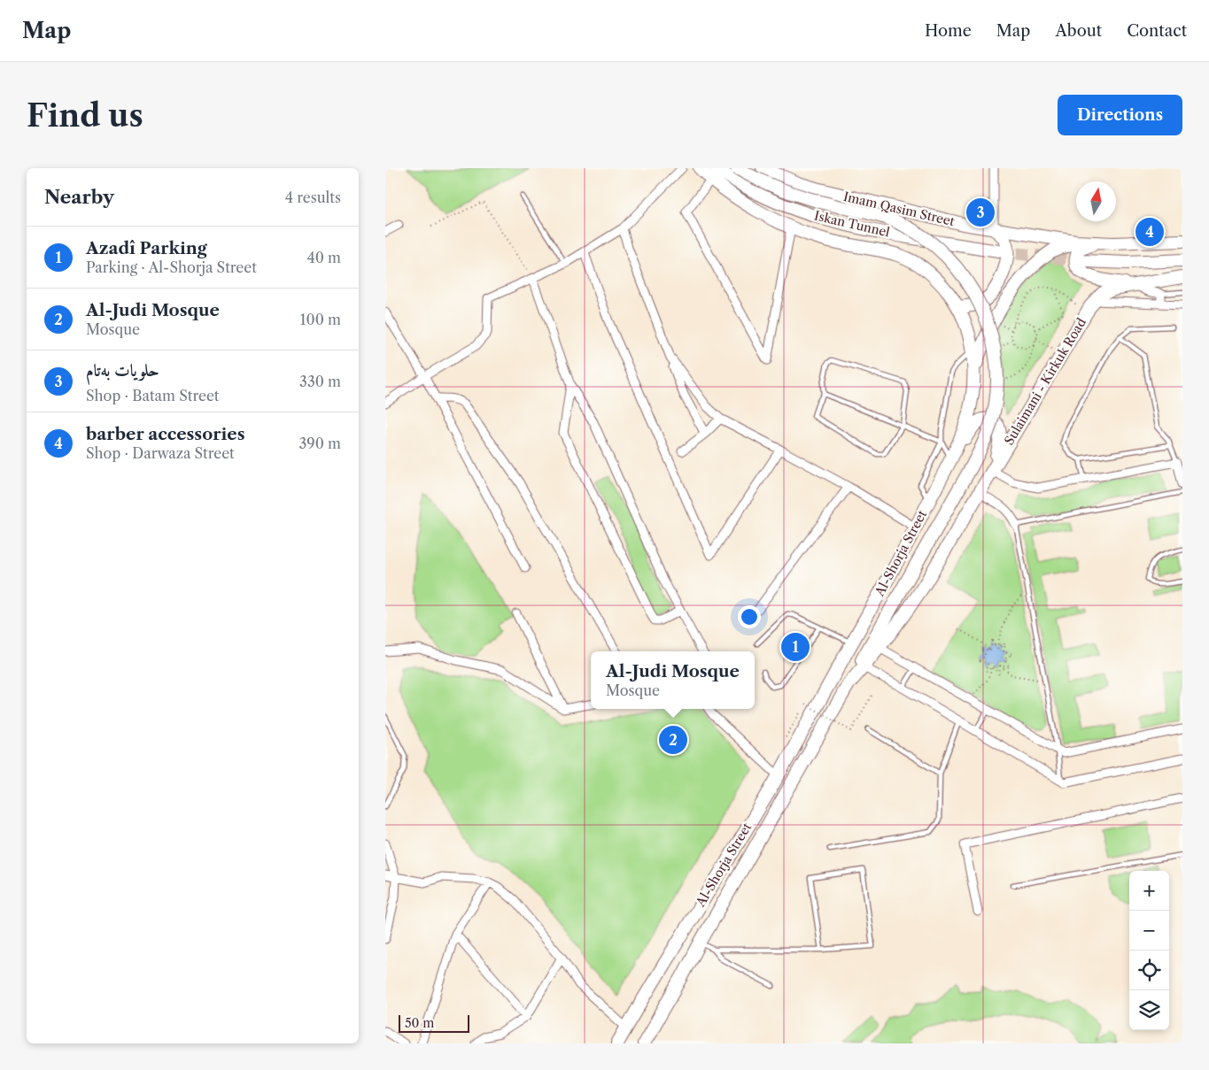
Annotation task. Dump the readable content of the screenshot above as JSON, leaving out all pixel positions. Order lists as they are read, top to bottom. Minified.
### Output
{"streets":{"main road":["Imam Qasim Street","Iskan Tunnel","Sulaimani - Kirkuk Road","Al-Shorja Street"]},"crossings":[["Iskan Tunnel","Al-Shorja Street"],["Sulaimani - Kirkuk Road","Al-Shorja Street"]],"scale_bar":"50 m","north":"top","page":{"header":"Map","nav":["Home","Map","About","Contact"],"buttons":"Directions","title":"Find us","heading":["Nearby","4 results"],"pins":["3","4","1","2"],"list":[{"mark":"1","name":"Azadî Parking","note":"Parking · Al-Shorja Street","value":"40 m"},{"mark":"2","name":"Al-Judi Mosque","note":"Mosque","value":"100 m"},{"mark":"3","name":"حلویات بەتام","note":"Shop · Batam Street","value":"330 m"},{"mark":"4","name":"barber accessories","note":"Shop · Darwaza Street","value":"390 m"}],"popup":["Al-Judi Mosque","Mosque"],"map_buttons":["+","−"],"scale":"50 m"}}
